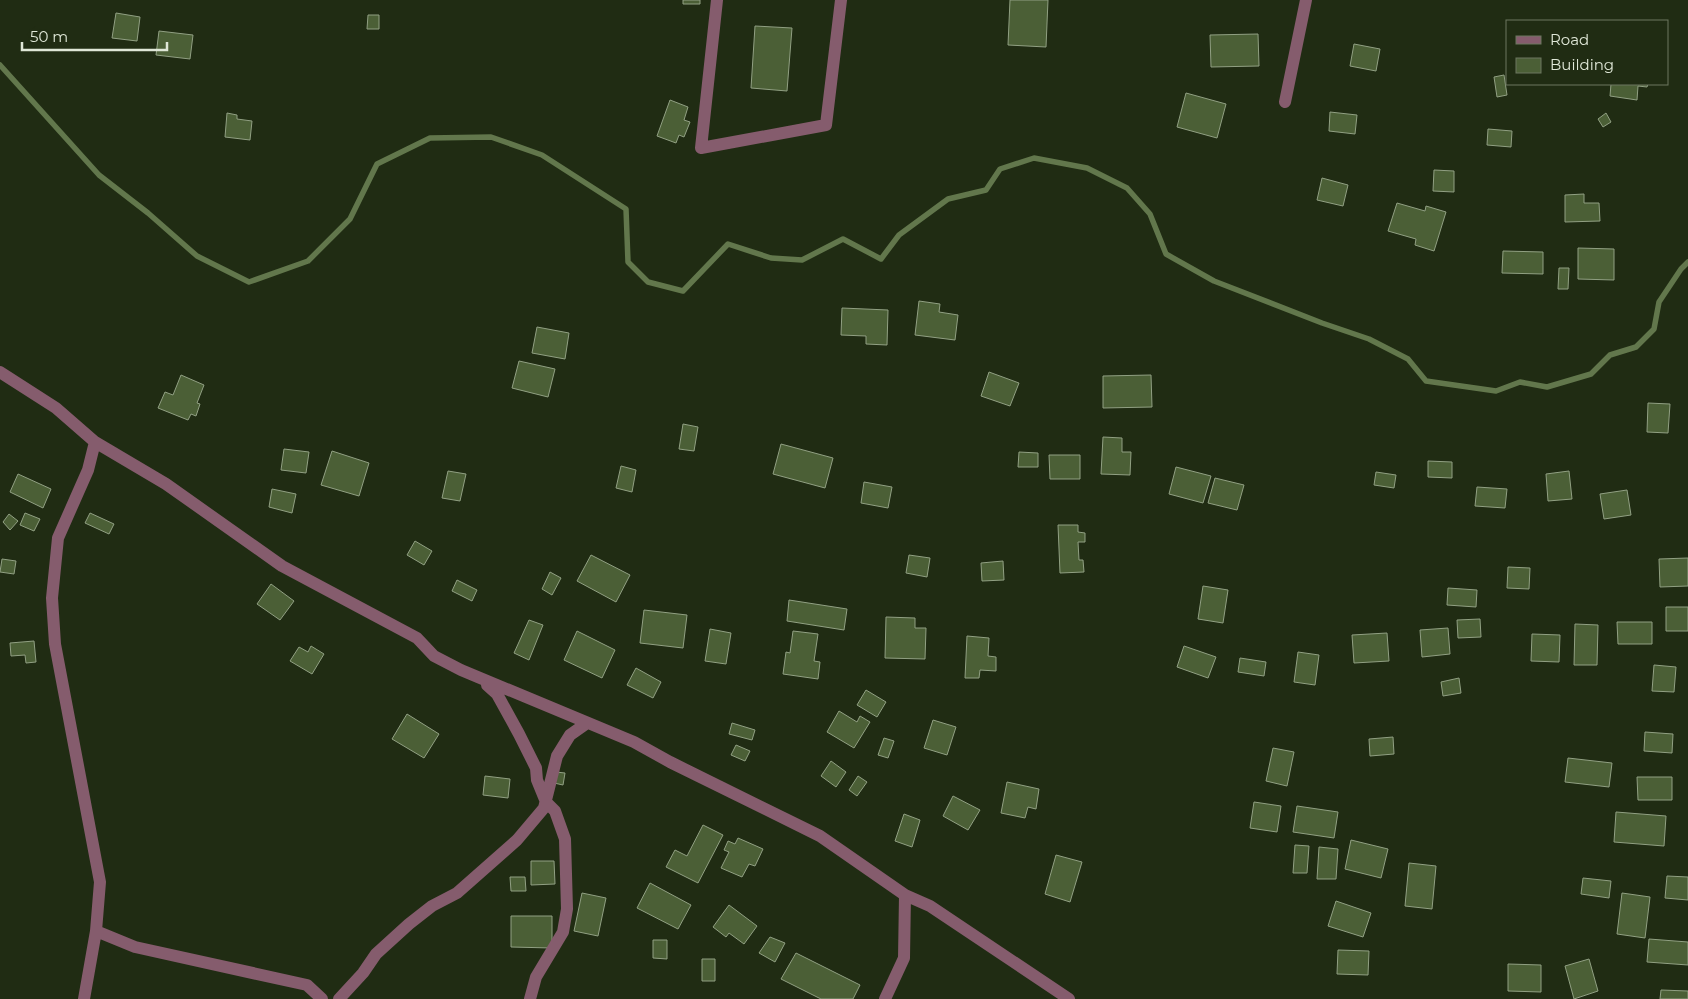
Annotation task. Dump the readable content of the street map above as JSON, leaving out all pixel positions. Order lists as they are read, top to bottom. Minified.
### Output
{"legend":["Road","Building"],"scale_bar":"50 m"}
